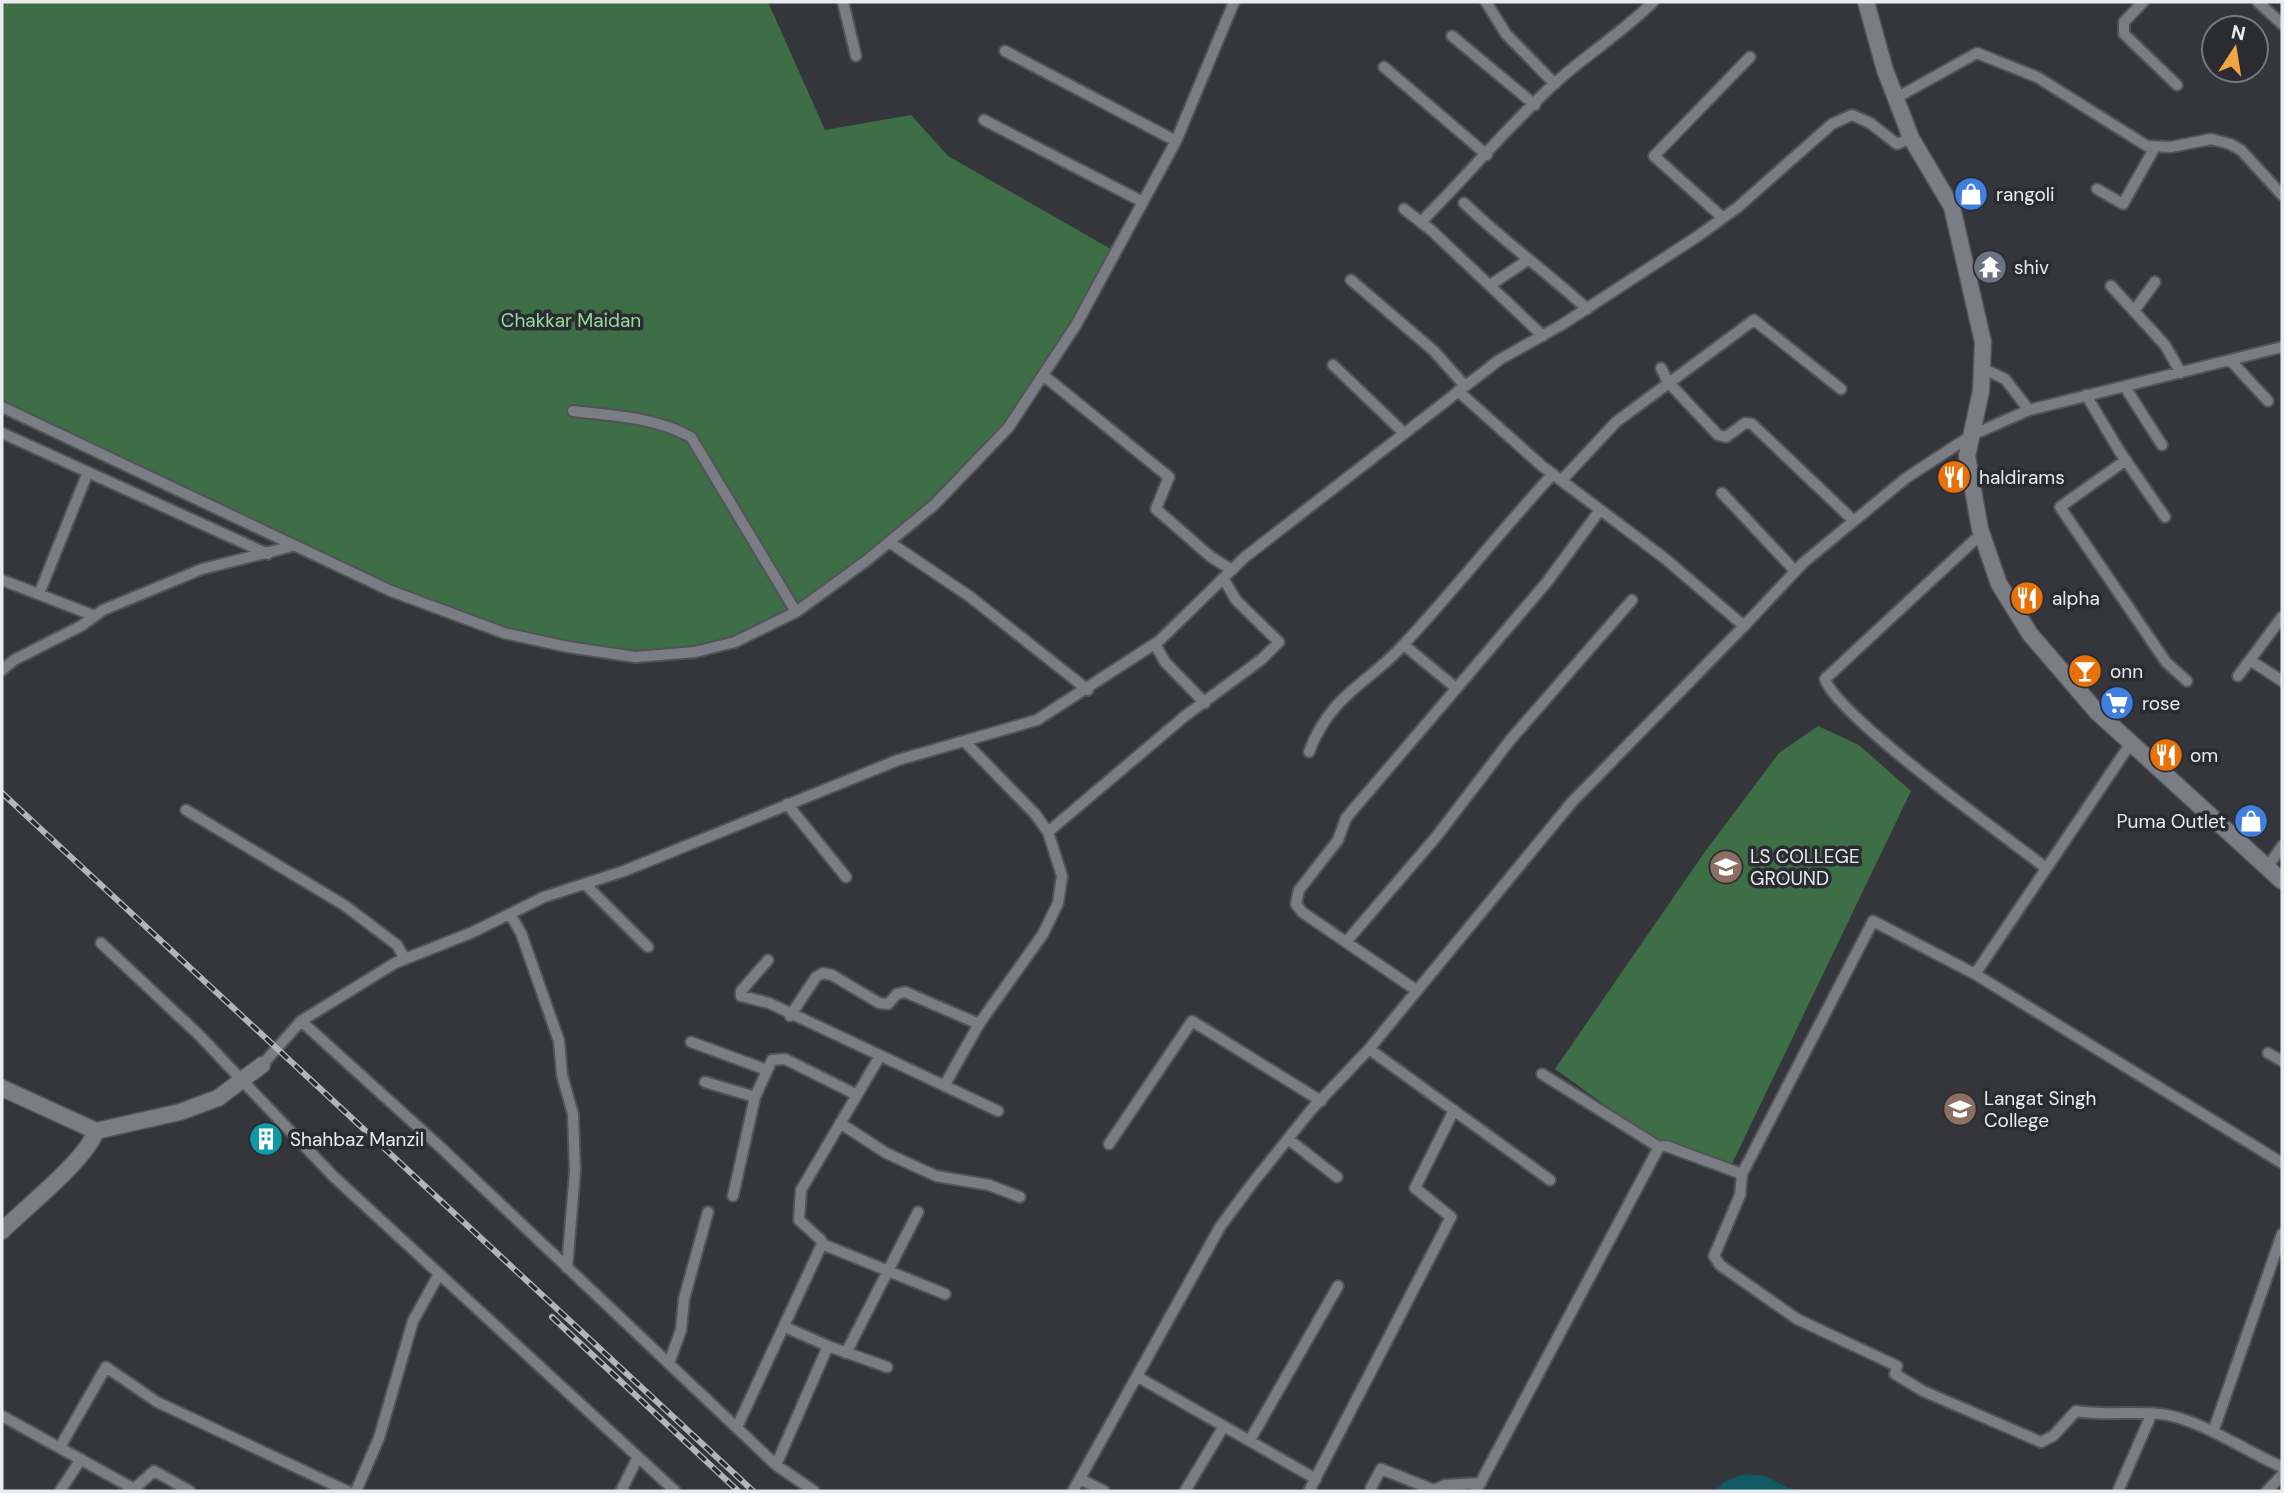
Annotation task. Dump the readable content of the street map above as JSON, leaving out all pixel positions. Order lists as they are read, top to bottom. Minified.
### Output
{"parks":["Chakkar Maidan"],"places":{"shop":["rangoli","Puma Outlet"],"temple":["shiv"],"restaurant":["haldirams","alpha","om"],"bar":["onn"],"supermarket":["rose"],"school or university":["LS COLLEGE GROUND","Langat Singh College"],"building":["Shahbaz Manzil"]},"north":"top"}
